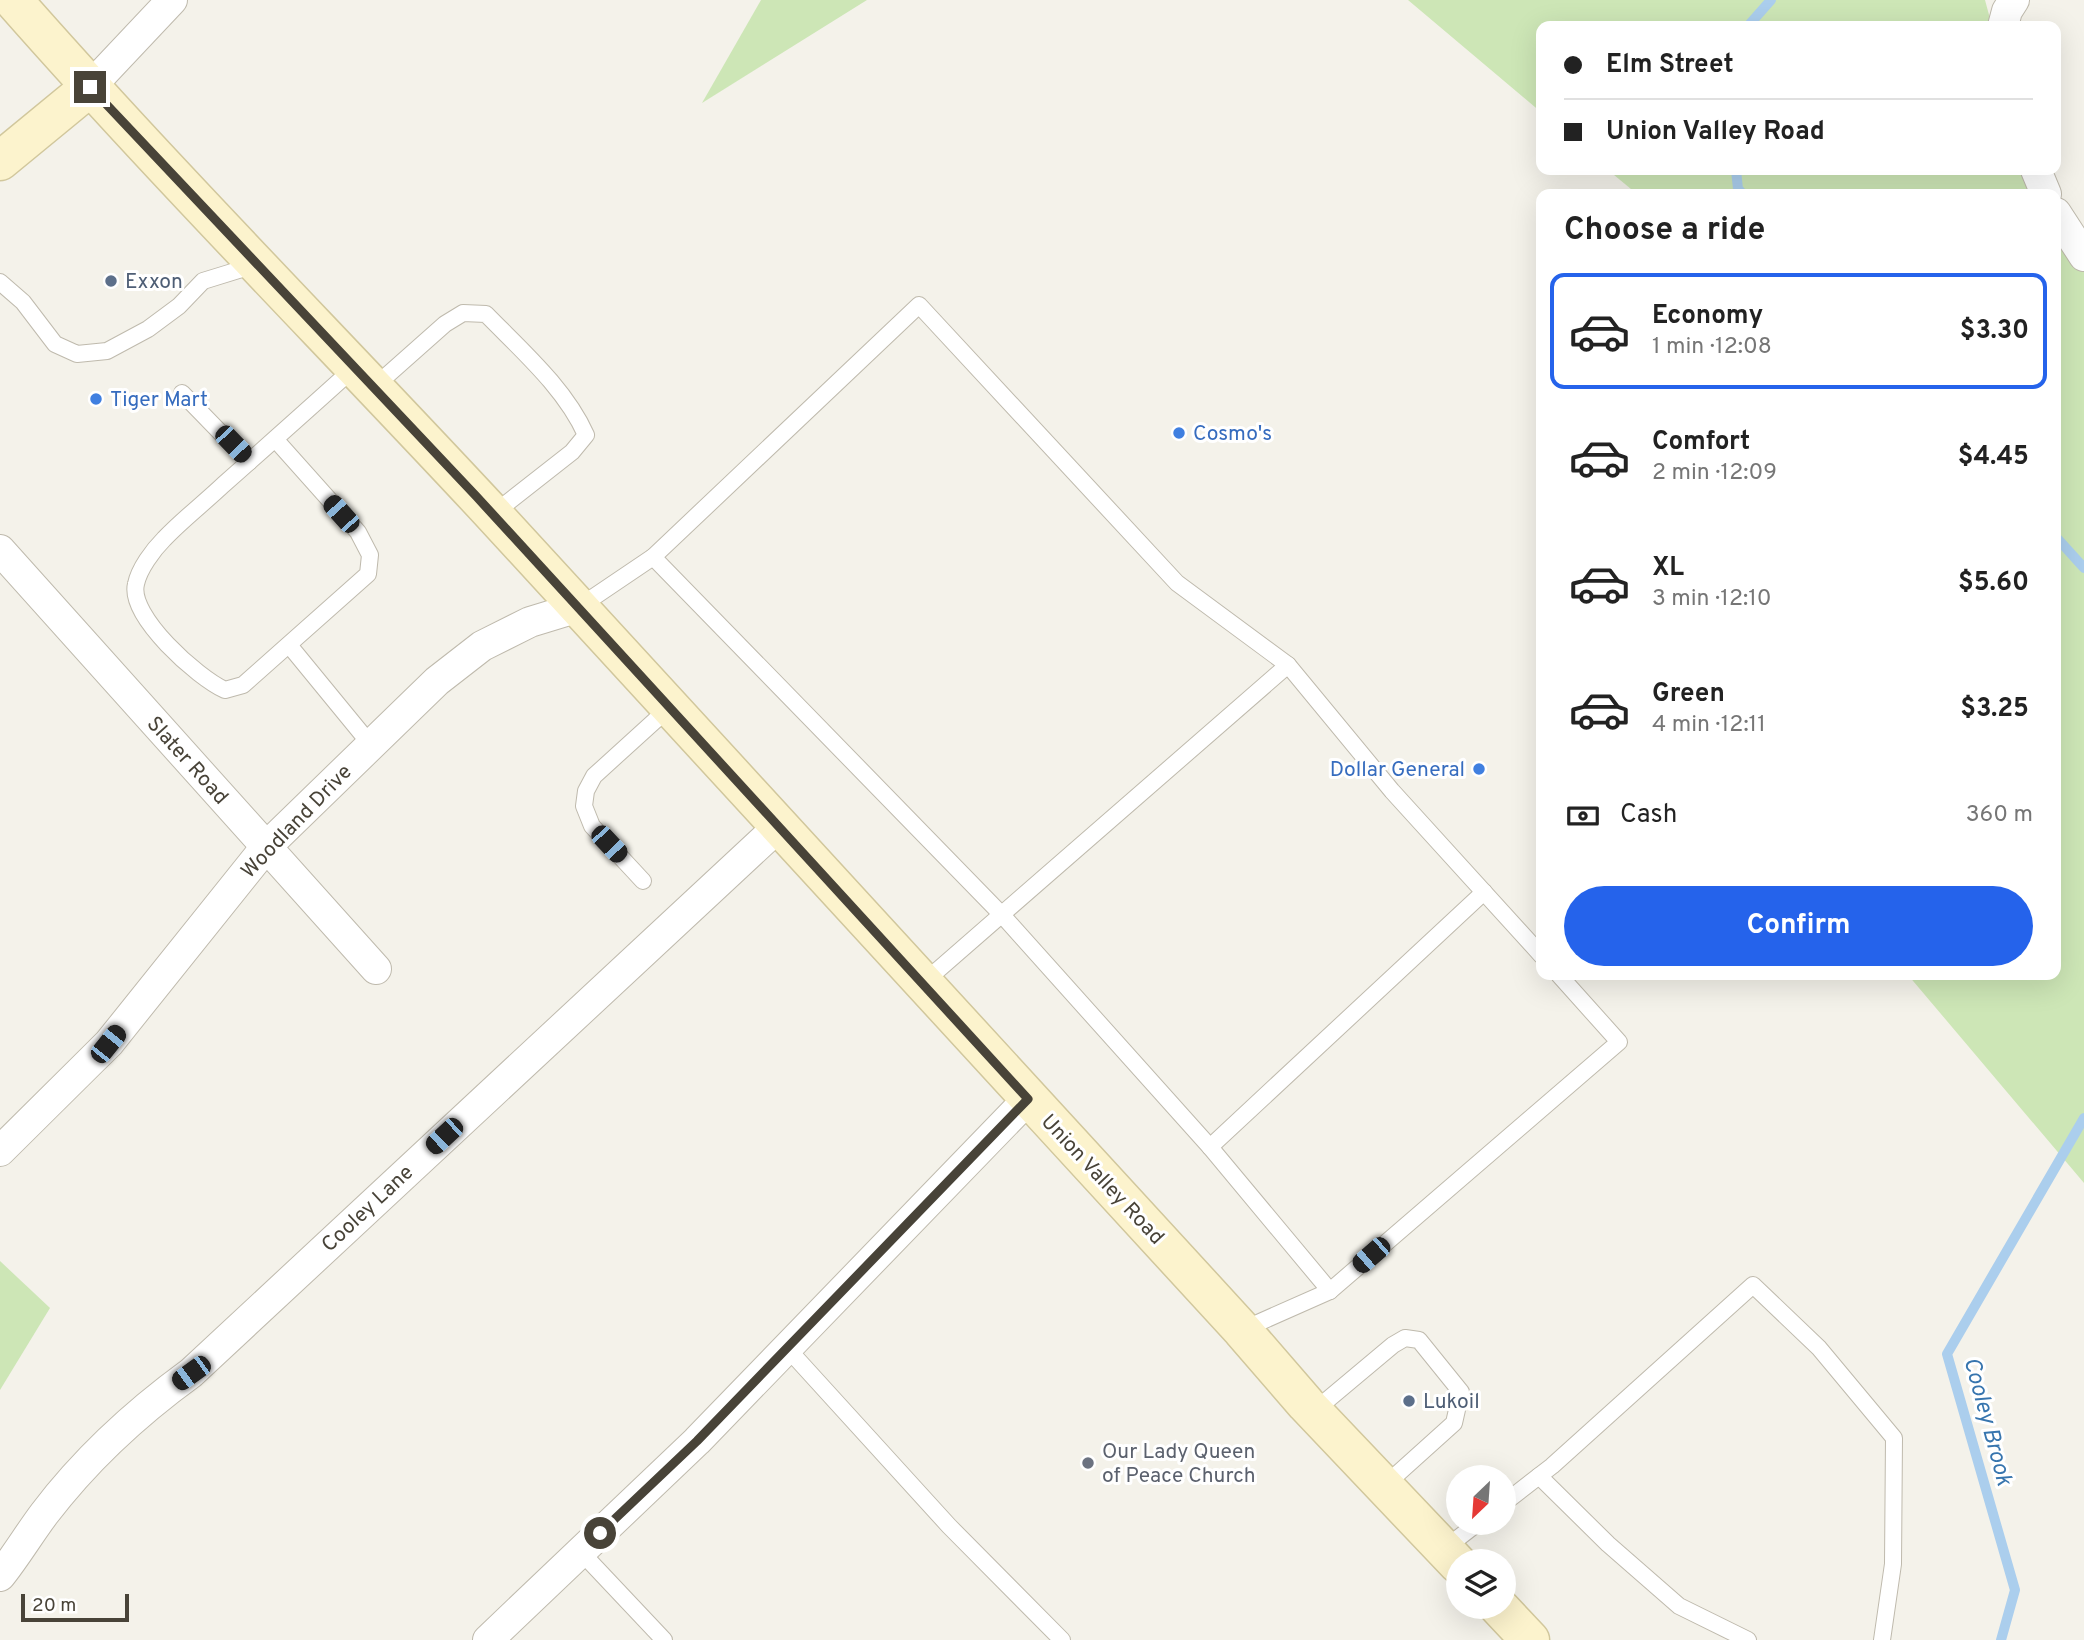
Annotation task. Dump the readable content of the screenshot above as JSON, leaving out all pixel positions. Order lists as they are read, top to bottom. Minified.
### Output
{"streets":{"main road":["Union Valley Road"],"street":["Slater Road","Woodland Drive","Cooley Lane"]},"crossings":[["Slater Road","Woodland Drive"],["Woodland Drive","Union Valley Road"],["Union Valley Road","Cooley Lane"]],"water":["Cooley Brook"],"places":["Exxon","Tiger Mart","Cosmo's","Dollar General","Lukoil","Our Lady Queen of Peace Church"],"scale_bar":"20 m","north":"bottom left","page":{"banner":["Elm Street","Union Valley Road"],"heading":"Choose a ride","list":[{"name":"Economy","note":"1 min · 12:08","value":"$3.30"},{"name":"Comfort","note":"2 min · 12:09","value":"$4.45"},{"name":"XL","note":"3 min · 12:10","value":"$5.60"},{"name":"Green","note":"4 min · 12:11","value":"$3.25"}],"pay":["Cash","360 m"],"buttons":"Confirm","scale":"20 m"}}
